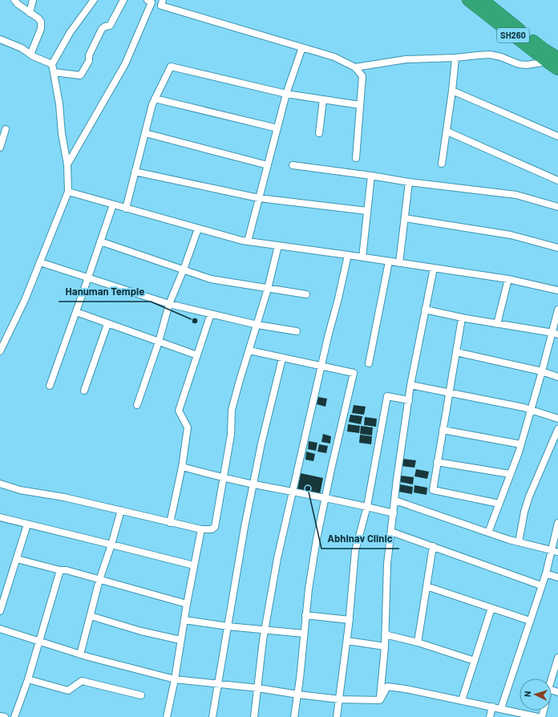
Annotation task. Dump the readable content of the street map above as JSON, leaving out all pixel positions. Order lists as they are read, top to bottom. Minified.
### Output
{"streets":{"highway":["SH260"]},"places":["Hanuman Temple","Abhinav Clinic"],"north":"left"}
